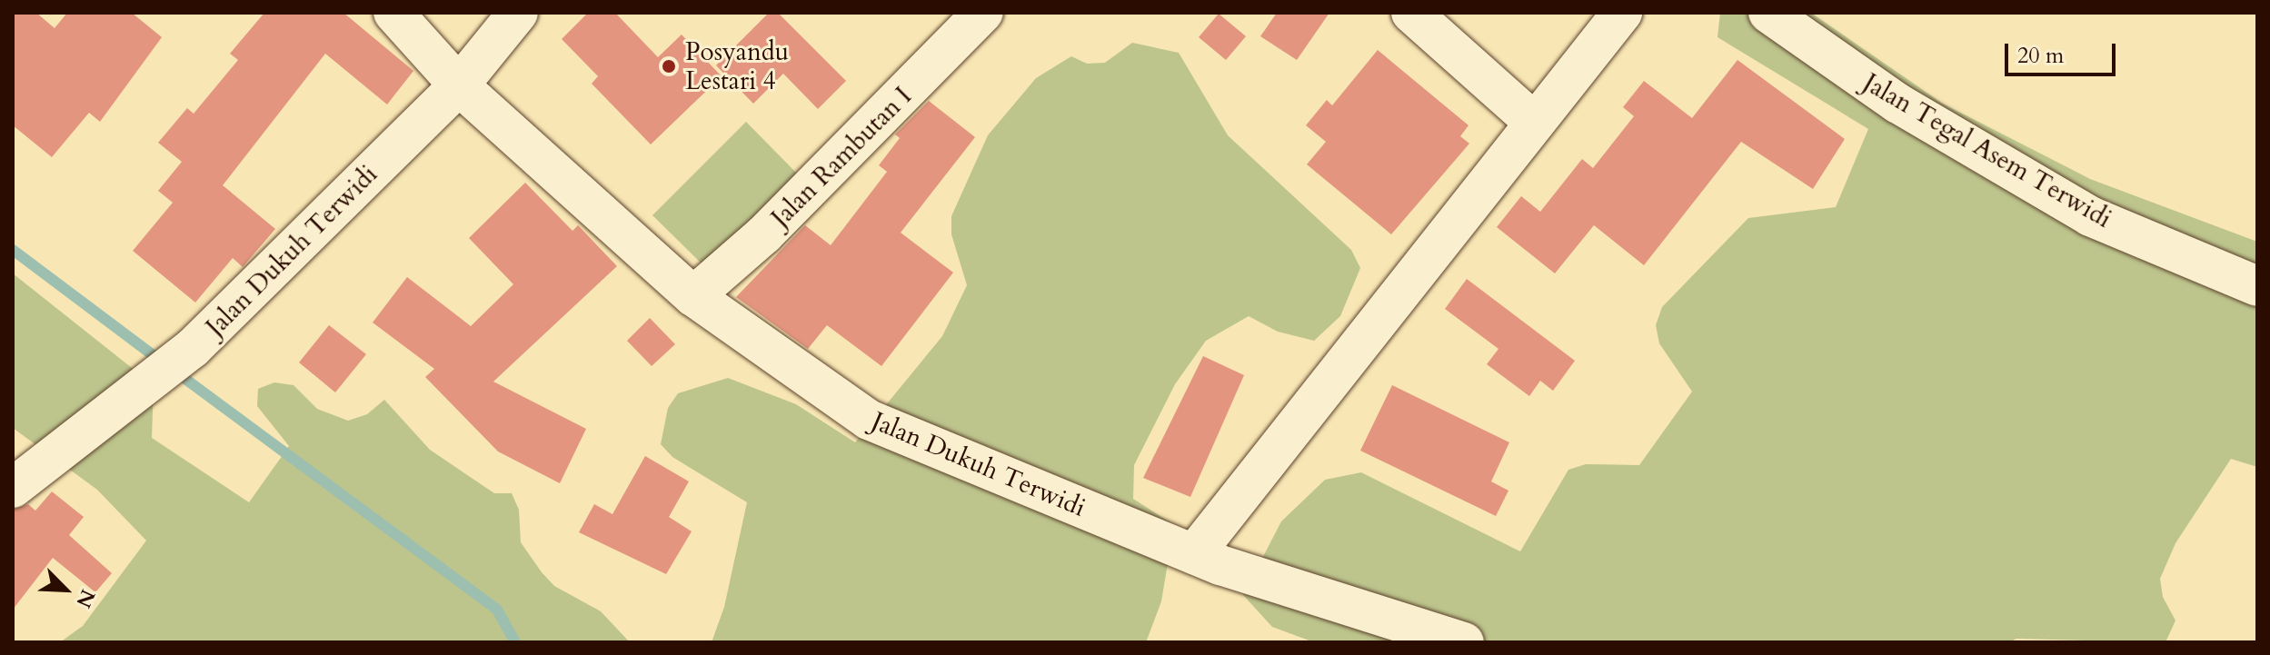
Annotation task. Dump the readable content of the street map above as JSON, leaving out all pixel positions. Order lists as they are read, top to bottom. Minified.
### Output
{"streets":{"street":["Jalan Tegal Asem Terwidi","Jalan Rambutan I","Jalan Dukuh Terwidi"]},"crossings":[["Jalan Rambutan I","Jalan Dukuh Terwidi"]],"places":["Posyandu Lestari 4"],"scale_bar":"20 m","north":"bottom right"}
